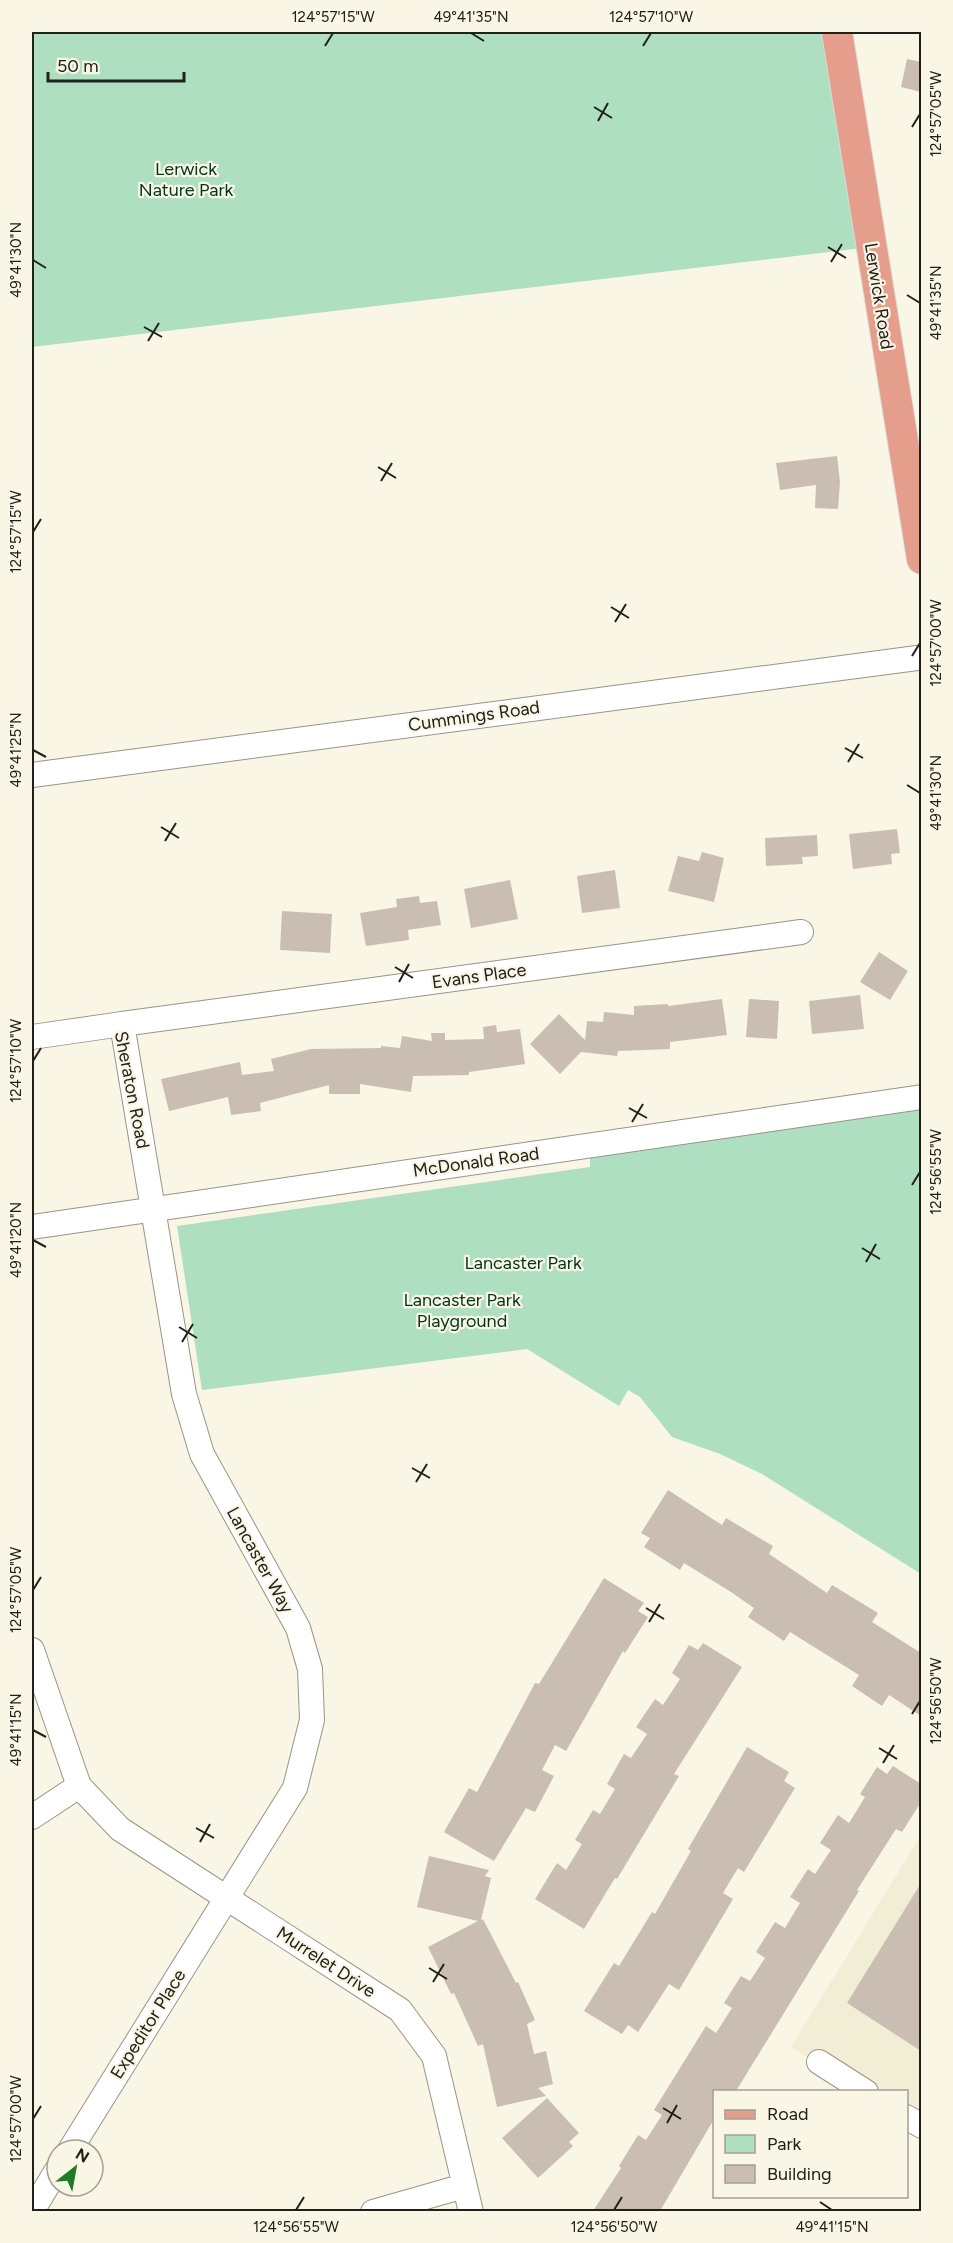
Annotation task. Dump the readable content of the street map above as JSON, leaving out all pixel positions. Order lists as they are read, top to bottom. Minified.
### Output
{"streets":{"main road":["Lerwick Road"],"street":["Cummings Road","Evans Place","Sheraton Road","McDonald Road","Lancaster Way","Murrelet Drive","Expeditor Place"]},"crossings":[["Evans Place","Sheraton Road"],["Sheraton Road","McDonald Road"],["Sheraton Road","Lancaster Way"],["McDonald Road","Lancaster Way"],["Lancaster Way","Murrelet Drive"],["Lancaster Way","Expeditor Place"],["Murrelet Drive","Expeditor Place"]],"parks":["Lerwick Nature Park","Lancaster Park","Lancaster Park Playground"],"legend":["Road","Park","Building"],"scale_bar":"50 m","north":"top right","coordinates":["124°57'15\"W","49°41'35\"N","124°57'10\"W","124°57'05\"W","49°41'30\"N","124°57'00\"W","49°41'25\"N","124°56'55\"W","49°41'20\"N","124°56'50\"W","49°41'15\"N"]}
